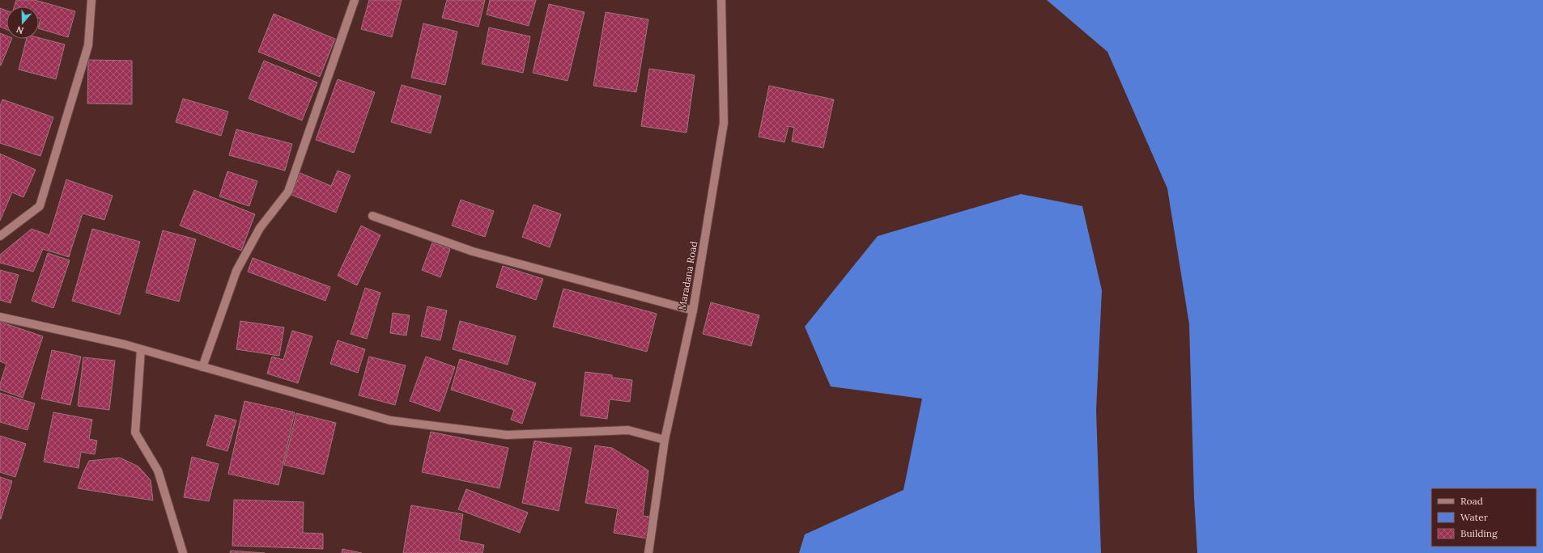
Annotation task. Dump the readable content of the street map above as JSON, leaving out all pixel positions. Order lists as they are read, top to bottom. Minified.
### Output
{"streets":{"street":["Maradana Road"]},"legend":["Road","Water","Building"],"north":"bottom"}
